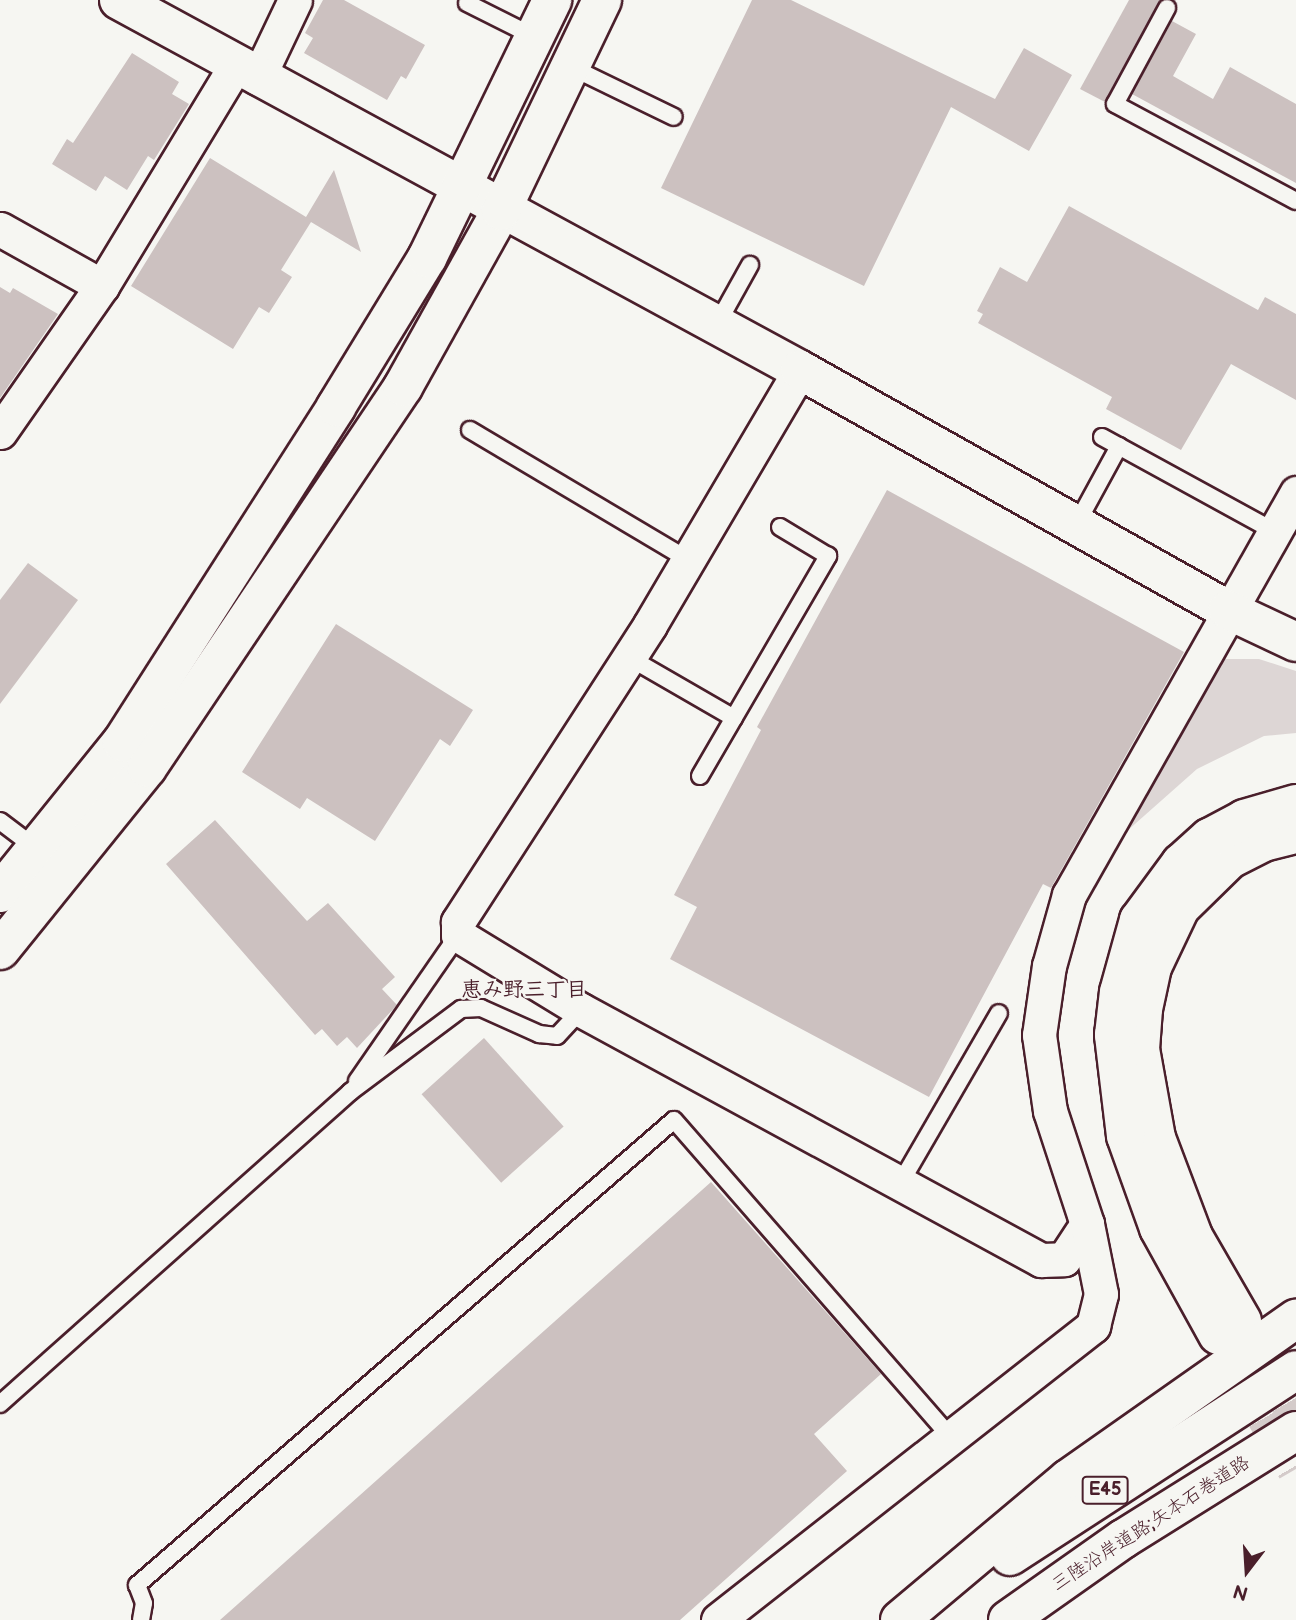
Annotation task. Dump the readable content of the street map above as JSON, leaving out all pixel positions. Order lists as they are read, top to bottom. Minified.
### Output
{"streets":{"main road":["E45","三陸沿岸道路;矢本石巻道路"]},"districts":["恵み野三丁目"],"north":"bottom"}
